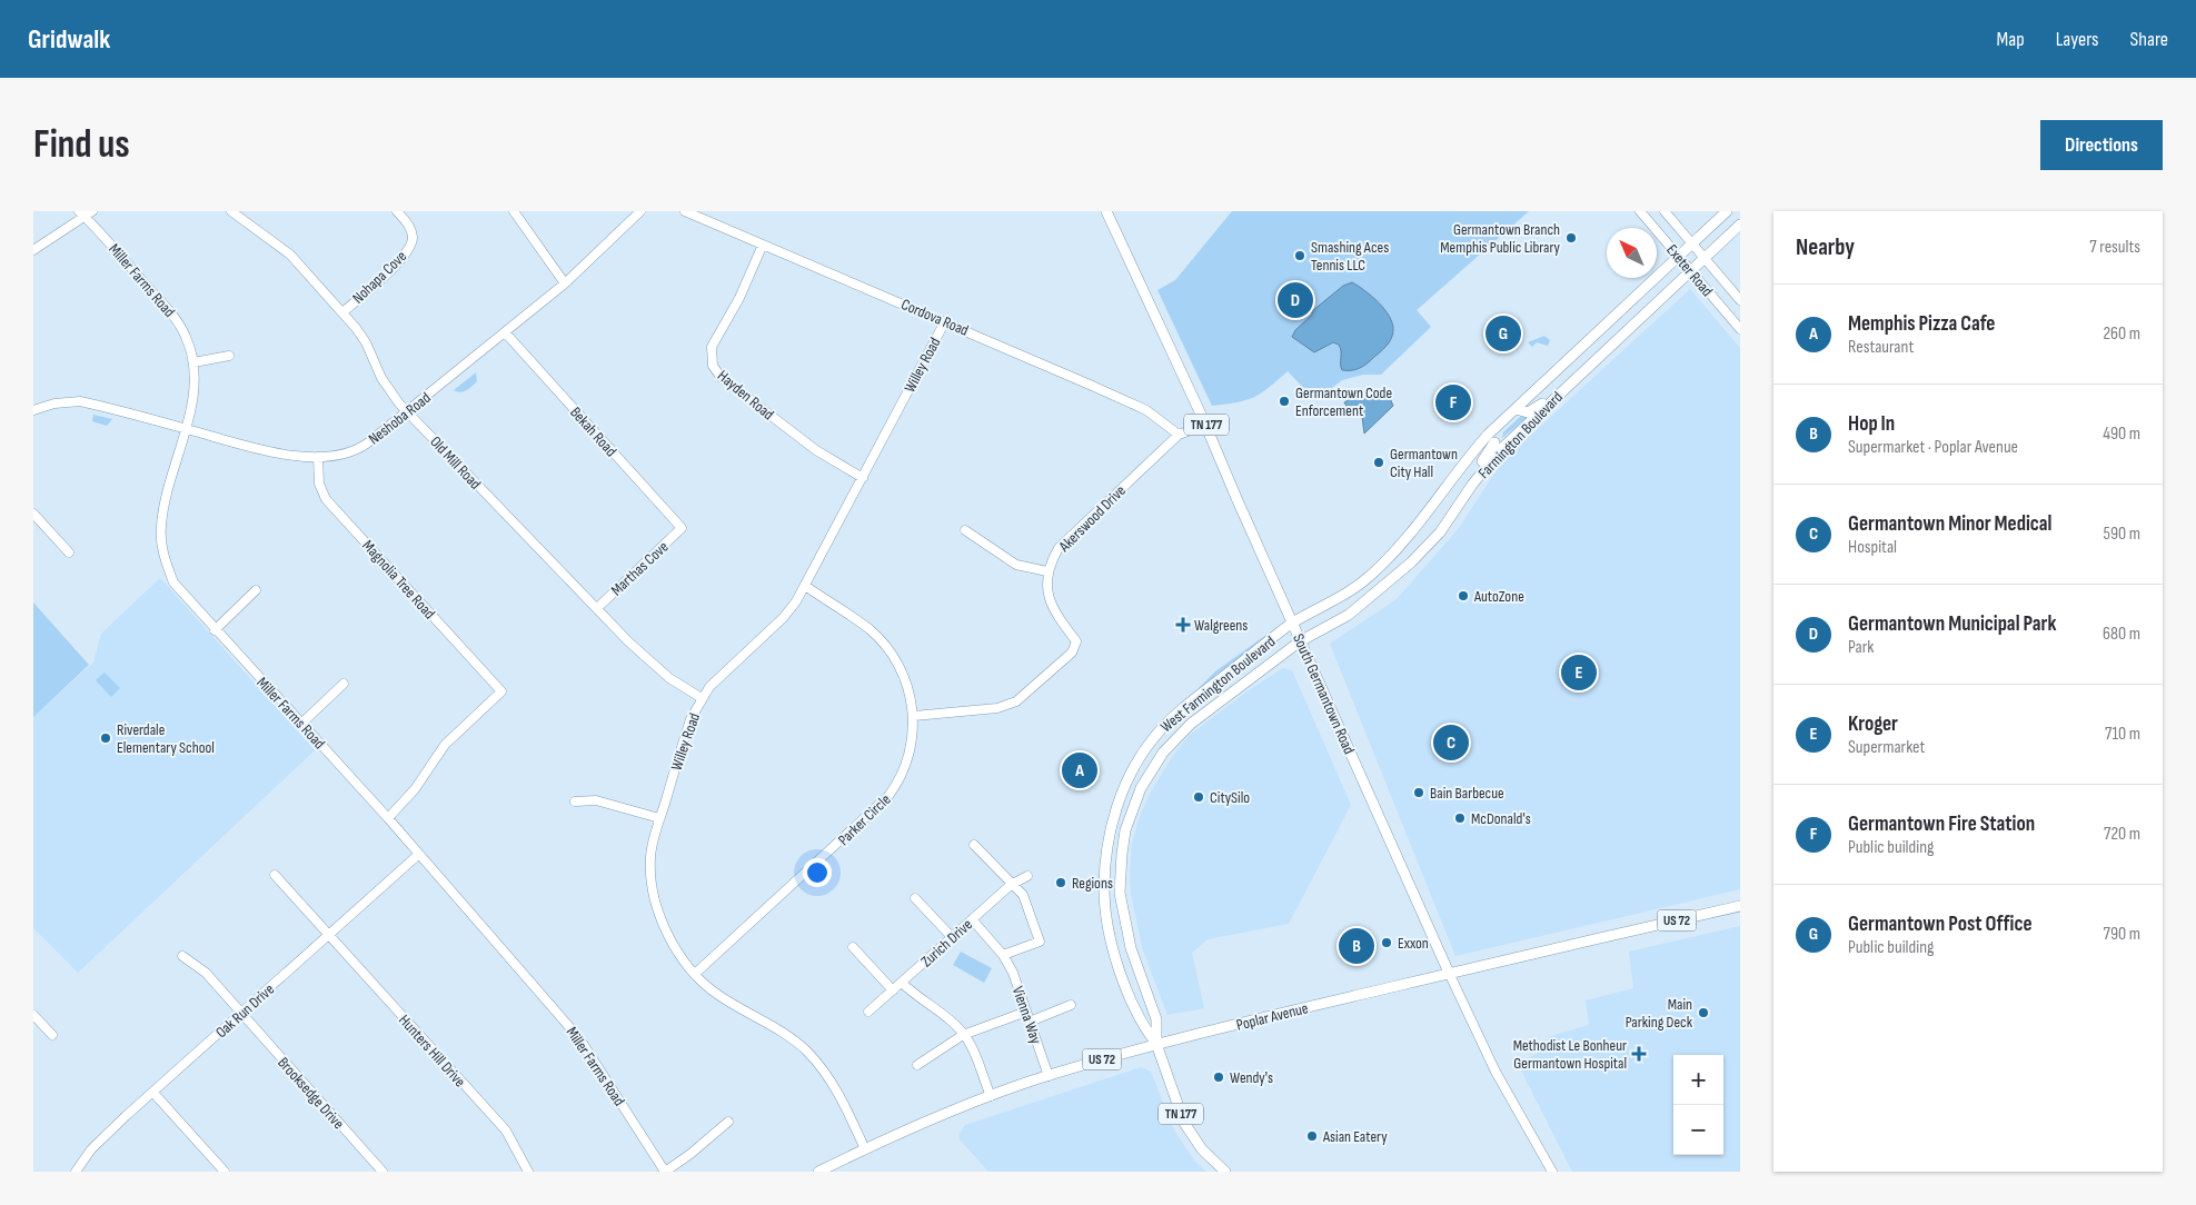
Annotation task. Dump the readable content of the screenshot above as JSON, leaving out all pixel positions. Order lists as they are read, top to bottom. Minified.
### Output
{"streets":{"main road":["TN 177","Farmington Boulevard","West Farmington Boulevard","South Germantown Road","US 72","Poplar Avenue"],"street":["Exeter Road","Nohapa Cove","Miller Farms Road","Cordova Road","Willey Road","Hayden Road","Neshoba Road","Bekah Road","Old Mill Road","Akerswood Drive","Marthas Cove","Magnolia Tree Road","Parker Circle","Zurich Drive","Oak Run Drive","Vienna Way","Hunters Hill Drive","Brooksedge Drive"]},"crossings":[["Exeter Road","Farmington Boulevard"],["Nohapa Cove","Old Mill Road"],["Miller Farms Road","Neshoba Road"],["Miller Farms Road","Magnolia Tree Road"],["Miller Farms Road","Oak Run Drive"],["Cordova Road","Willey Road"],["Cordova Road","Hayden Road"],["Cordova Road","Akerswood Drive"],["Willey Road","Hayden Road"],["Willey Road","Old Mill Road"],["Willey Road","Parker Circle"],["Willey Road","Poplar Avenue"],["Neshoba Road","Bekah Road"],["Neshoba Road","Old Mill Road"],["Neshoba Road","Magnolia Tree Road"],["TN 177","West Farmington Boulevard"],["TN 177","Poplar Avenue"],["Bekah Road","Marthas Cove"],["Farmington Boulevard","West Farmington Boulevard"],["Farmington Boulevard","South Germantown Road"],["Old Mill Road","Marthas Cove"],["Akerswood Drive","South Germantown Road"],["West Farmington Boulevard","South Germantown Road"],["West Farmington Boulevard","Poplar Avenue"],["South Germantown Road","Poplar Avenue"],["Zurich Drive","Vienna Way"],["Oak Run Drive","Hunters Hill Drive"],["Oak Run Drive","Brooksedge Drive"],["Vienna Way","Poplar Avenue"]],"places":{"other":["Germantown Branch Memphis Public Library","Smashing Aces Tennis LLC","Germantown Code Enforcement","Germantown City Hall","AutoZone","Riverdale Elementary School","Bain Barbecue","CitySilo","McDonald's","Regions","Exxon","Main Parking Deck","Wendy's","Asian Eatery"],"health":["Walgreens","Methodist Le Bonheur Germantown Hospital"]},"north":"top left","page":{"header":"Gridwalk","nav":["Map","Layers","Share"],"buttons":"Directions","title":"Find us","heading":["Nearby","7 results"],"pins":["D","G","F","E","C","A","B"],"list":[{"mark":"A","name":"Memphis Pizza Cafe","note":"Restaurant","value":"260 m"},{"mark":"B","name":"Hop In","note":"Supermarket · Poplar Avenue","value":"490 m"},{"mark":"C","name":"Germantown Minor Medical","note":"Hospital","value":"590 m"},{"mark":"D","name":"Germantown Municipal Park","note":"Park","value":"680 m"},{"mark":"E","name":"Kroger","note":"Supermarket","value":"710 m"},{"mark":"F","name":"Germantown Fire Station","note":"Public building","value":"720 m"},{"mark":"G","name":"Germantown Post Office","note":"Public building","value":"790 m"}],"map_buttons":["+","−"]}}
